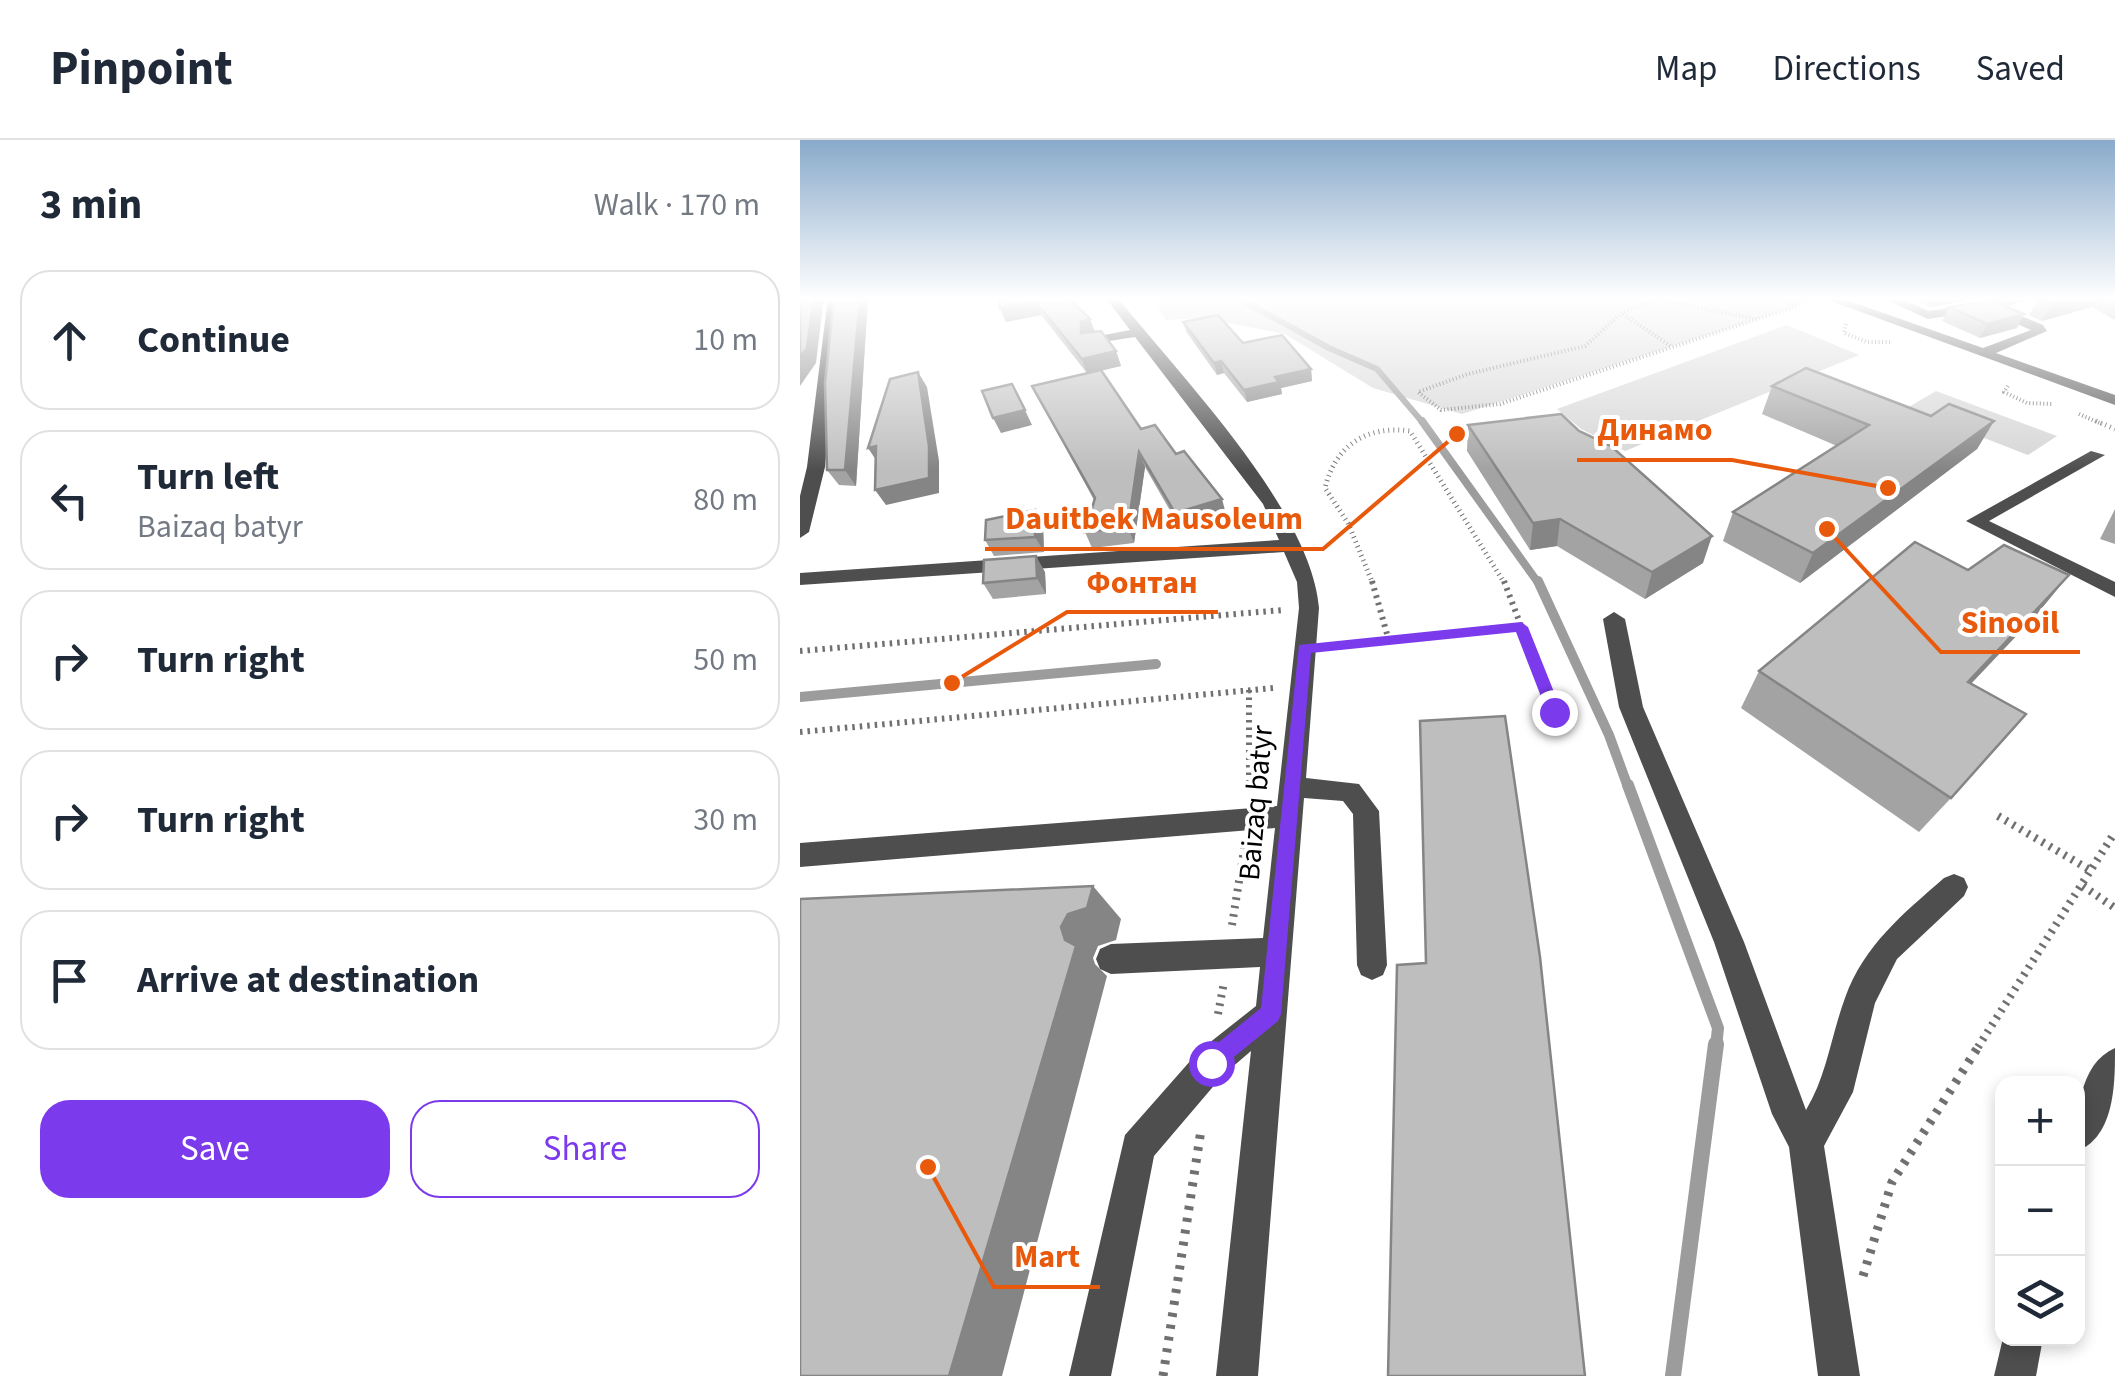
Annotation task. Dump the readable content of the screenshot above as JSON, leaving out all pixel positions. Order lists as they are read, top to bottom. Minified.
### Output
{"streets":{"street":["Baizaq batyr"]},"places":["Dauitbek Mausoleum","Динамо","Sinooil","Фонтан","Mart"],"page":{"header":"Pinpoint","nav":["Map","Directions","Saved"],"heading":["3 min","Walk · 170 m"],"list":[["Continue","10 m"],["Turn left","Baizaq batyr","80 m"],["Turn right","50 m"],["Turn right","30 m"],"Arrive at destination"],"buttons":["Save","Share"],"map_buttons":["+","−"]}}
